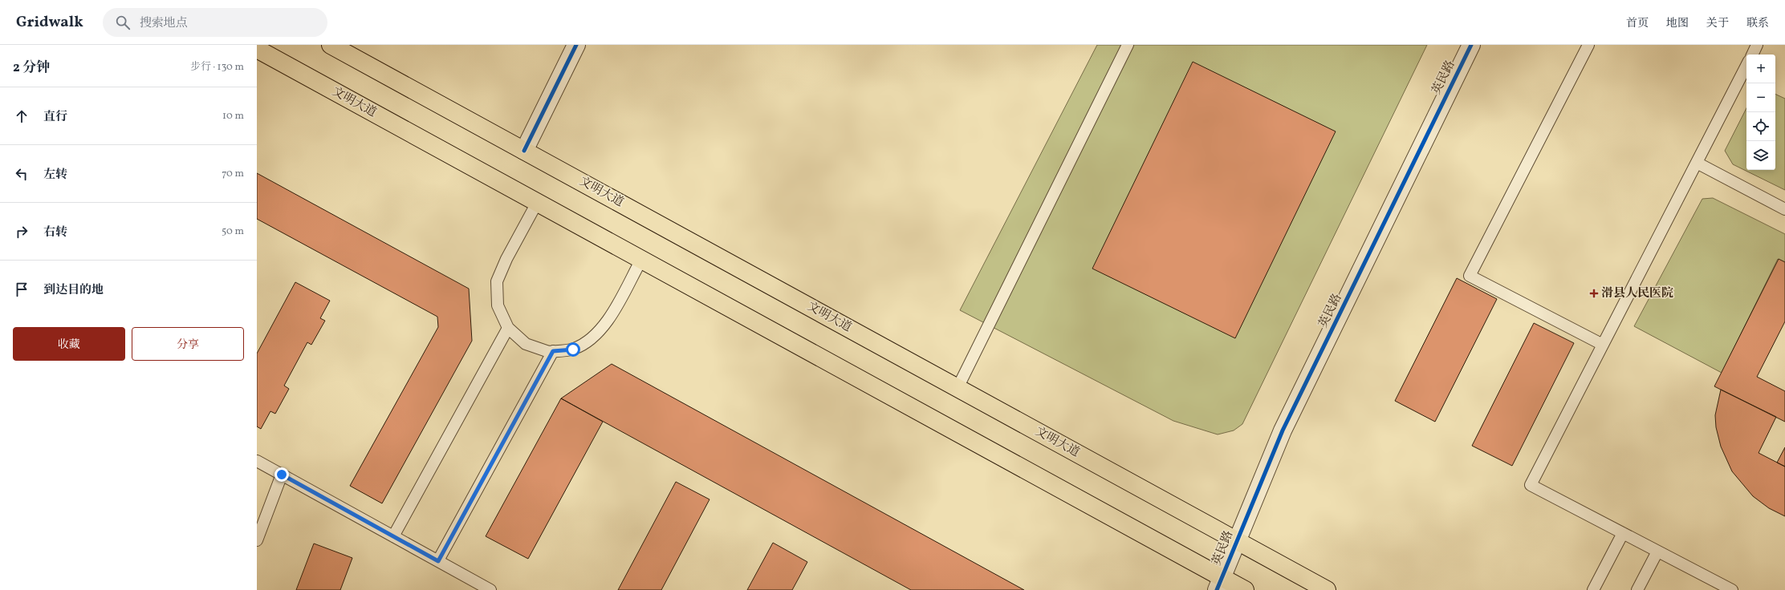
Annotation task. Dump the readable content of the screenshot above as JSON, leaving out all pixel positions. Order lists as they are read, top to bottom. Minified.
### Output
{"streets":{"main road":["文明大道"],"street":["英民路"]},"crossings":[["英民路","文明大道"]],"places":{"health":["滑县人民医院"]},"page":{"header":"Gridwalk","search":"搜索地点","nav":["首页","地图","关于","联系"],"heading":["2 分钟","步行 · 130 m"],"map_buttons":["+","−"],"list":[["直行","10 m"],["左转","70 m"],["右转","50 m"],"到达目的地"],"buttons":["收藏","分享"]}}
